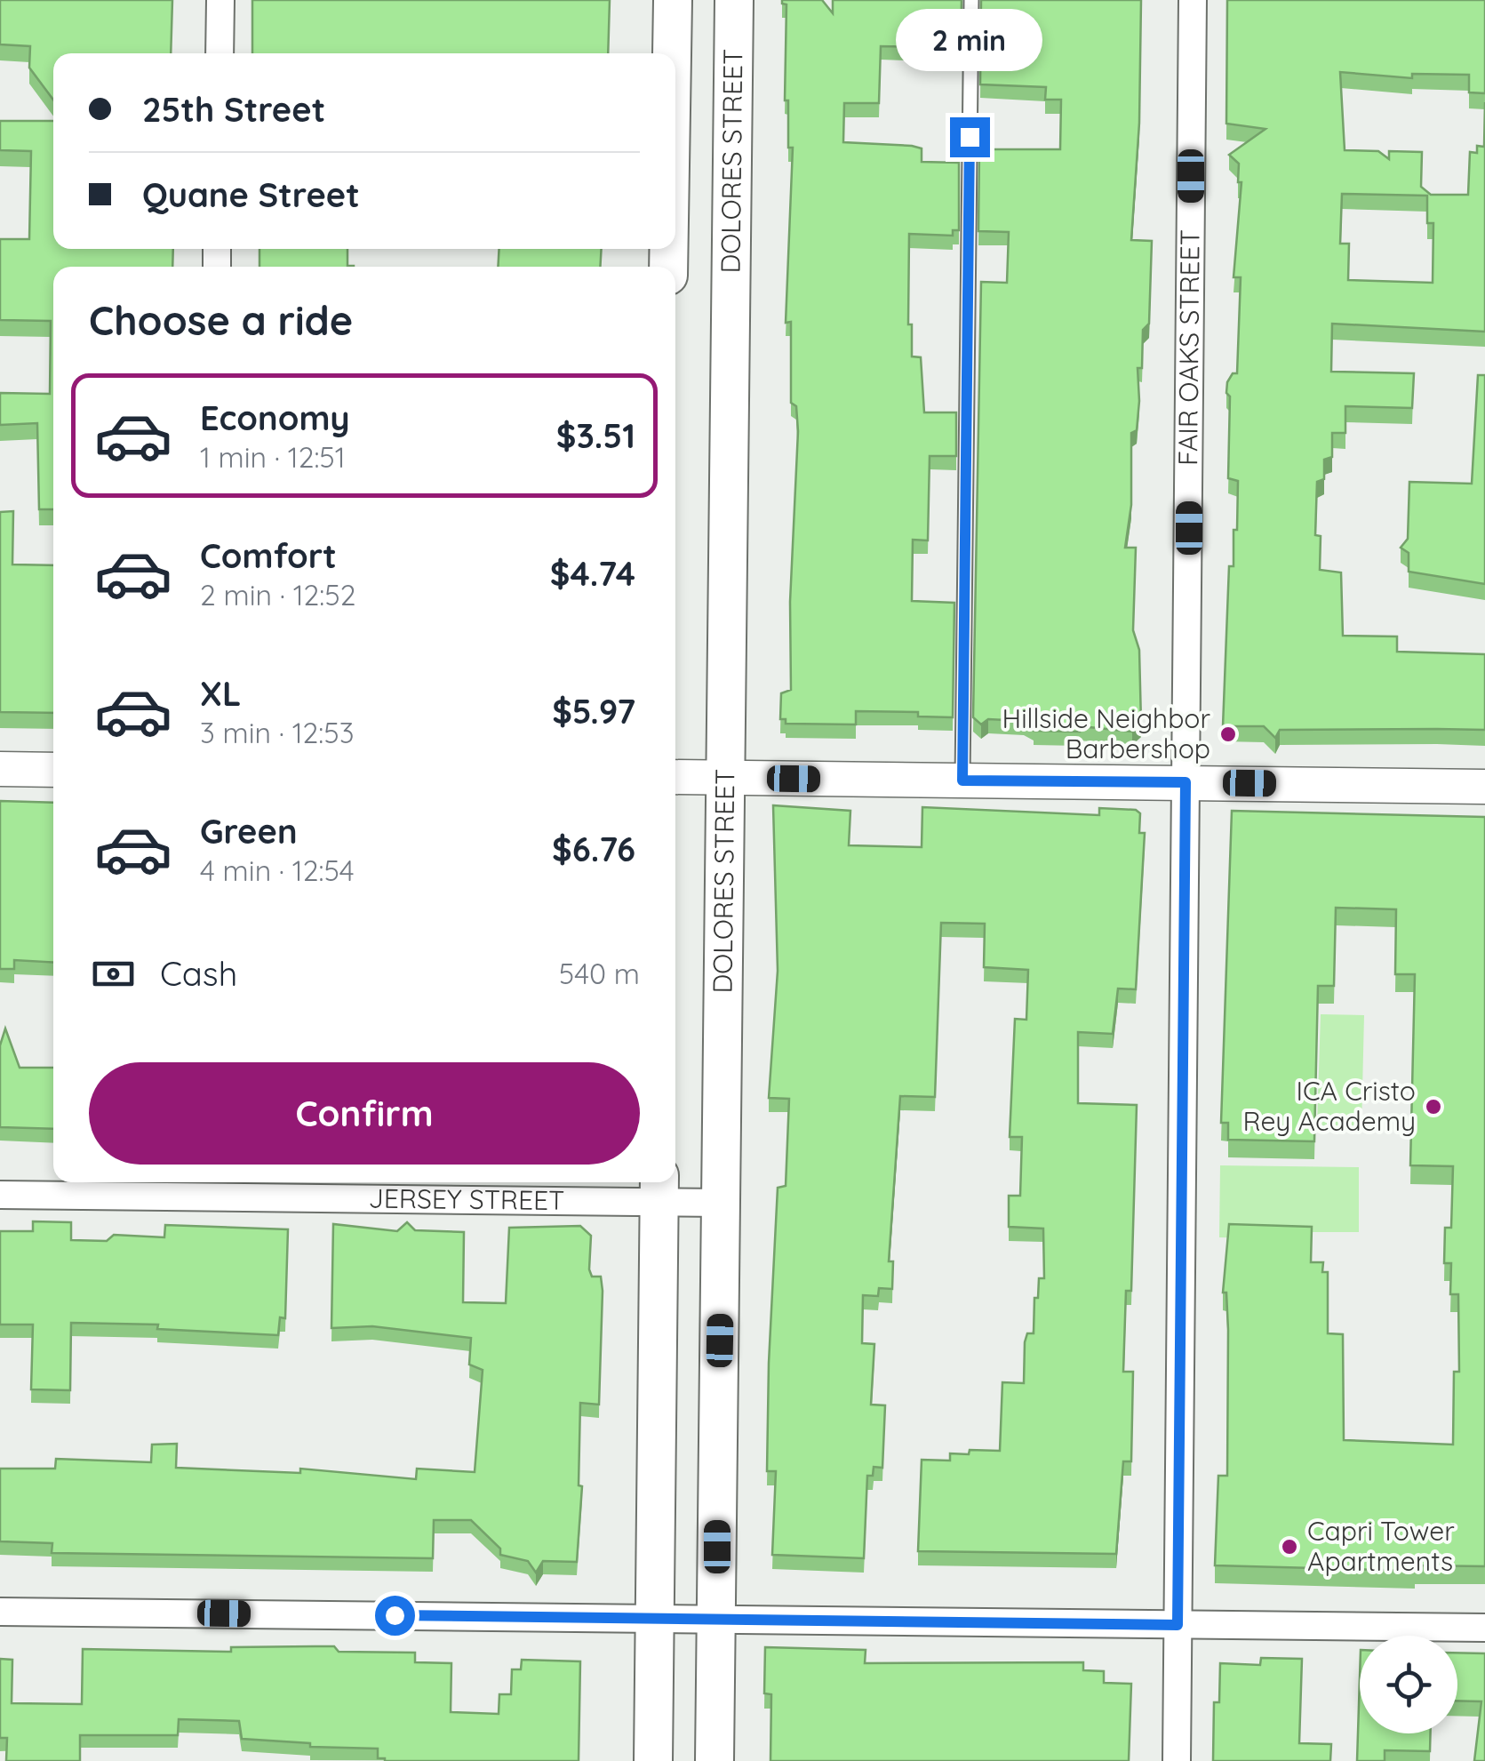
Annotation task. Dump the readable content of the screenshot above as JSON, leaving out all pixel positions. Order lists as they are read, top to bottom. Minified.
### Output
{"streets":{"main road":["DOLORES STREET"],"street":["FAIR OAKS STREET","JERSEY STREET"]},"crossings":[["DOLORES STREET","JERSEY STREET"]],"places":["Hillside Neighbor Barbershop","ICA Cristo Rey Academy","Capri Tower Apartments"],"page":{"bubble":"2 min","banner":["25th Street","Quane Street"],"heading":"Choose a ride","list":[{"name":"Economy","note":"1 min · 12:51","value":"$3.51"},{"name":"Comfort","note":"2 min · 12:52","value":"$4.74"},{"name":"XL","note":"3 min · 12:53","value":"$5.97"},{"name":"Green","note":"4 min · 12:54","value":"$6.76"}],"pay":["Cash","540 m"],"buttons":"Confirm"}}
